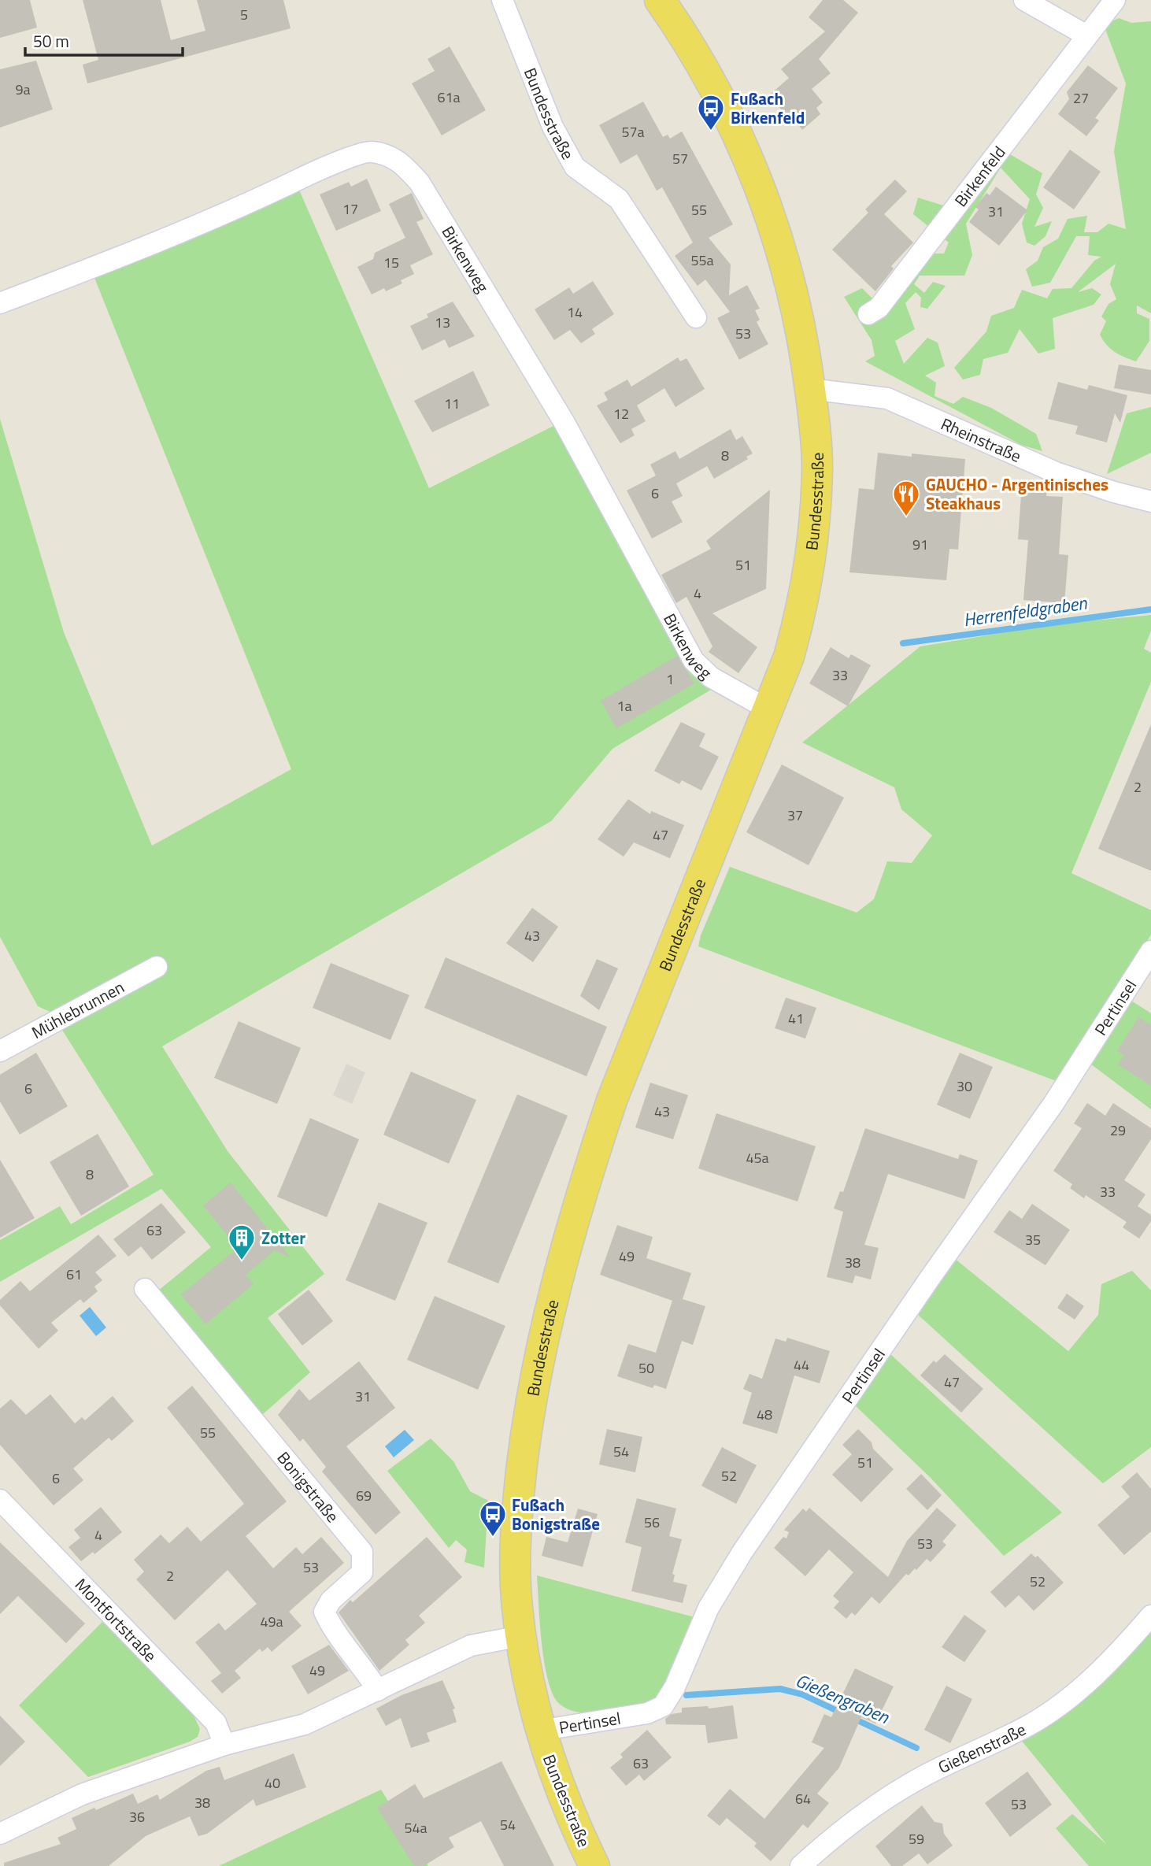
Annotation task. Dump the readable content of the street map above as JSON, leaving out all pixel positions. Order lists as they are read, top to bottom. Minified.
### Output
{"streets":{"main road":["Bundesstraße"],"street":["Birkenfeld","Birkenweg","Rheinstraße","Mühlebrunnen","Pertinsel","Bonigstraße","Montfortstraße","Gießenstraße"]},"crossings":[["Bundesstraße","Birkenweg"],["Bundesstraße","Rheinstraße"],["Bundesstraße","Pertinsel"]],"water":["Herrenfeldgraben","Gießengraben"],"places":{"bus stop":["Fußach Birkenfeld","Fußach Bonigstraße"],"restaurant":["GAUCHO - Argentinisches Steakhaus"],"building":["Zotter"]},"house_numbers":["5","9a","61a","27","57a","57","17","55","31","55a","15","14","13","53","11","12","8","6","91","51","4","33","1","1a","2","37","47","43","41","30","6","43","29","45a","8","33","63","35","49","38","61","44","50","47","31","48","55","54","51","52","6","69","56","4","53","53","2","52","49a","49","63","40","64","38","53","36","54","54a","59"],"scale_bar":"50 m"}
